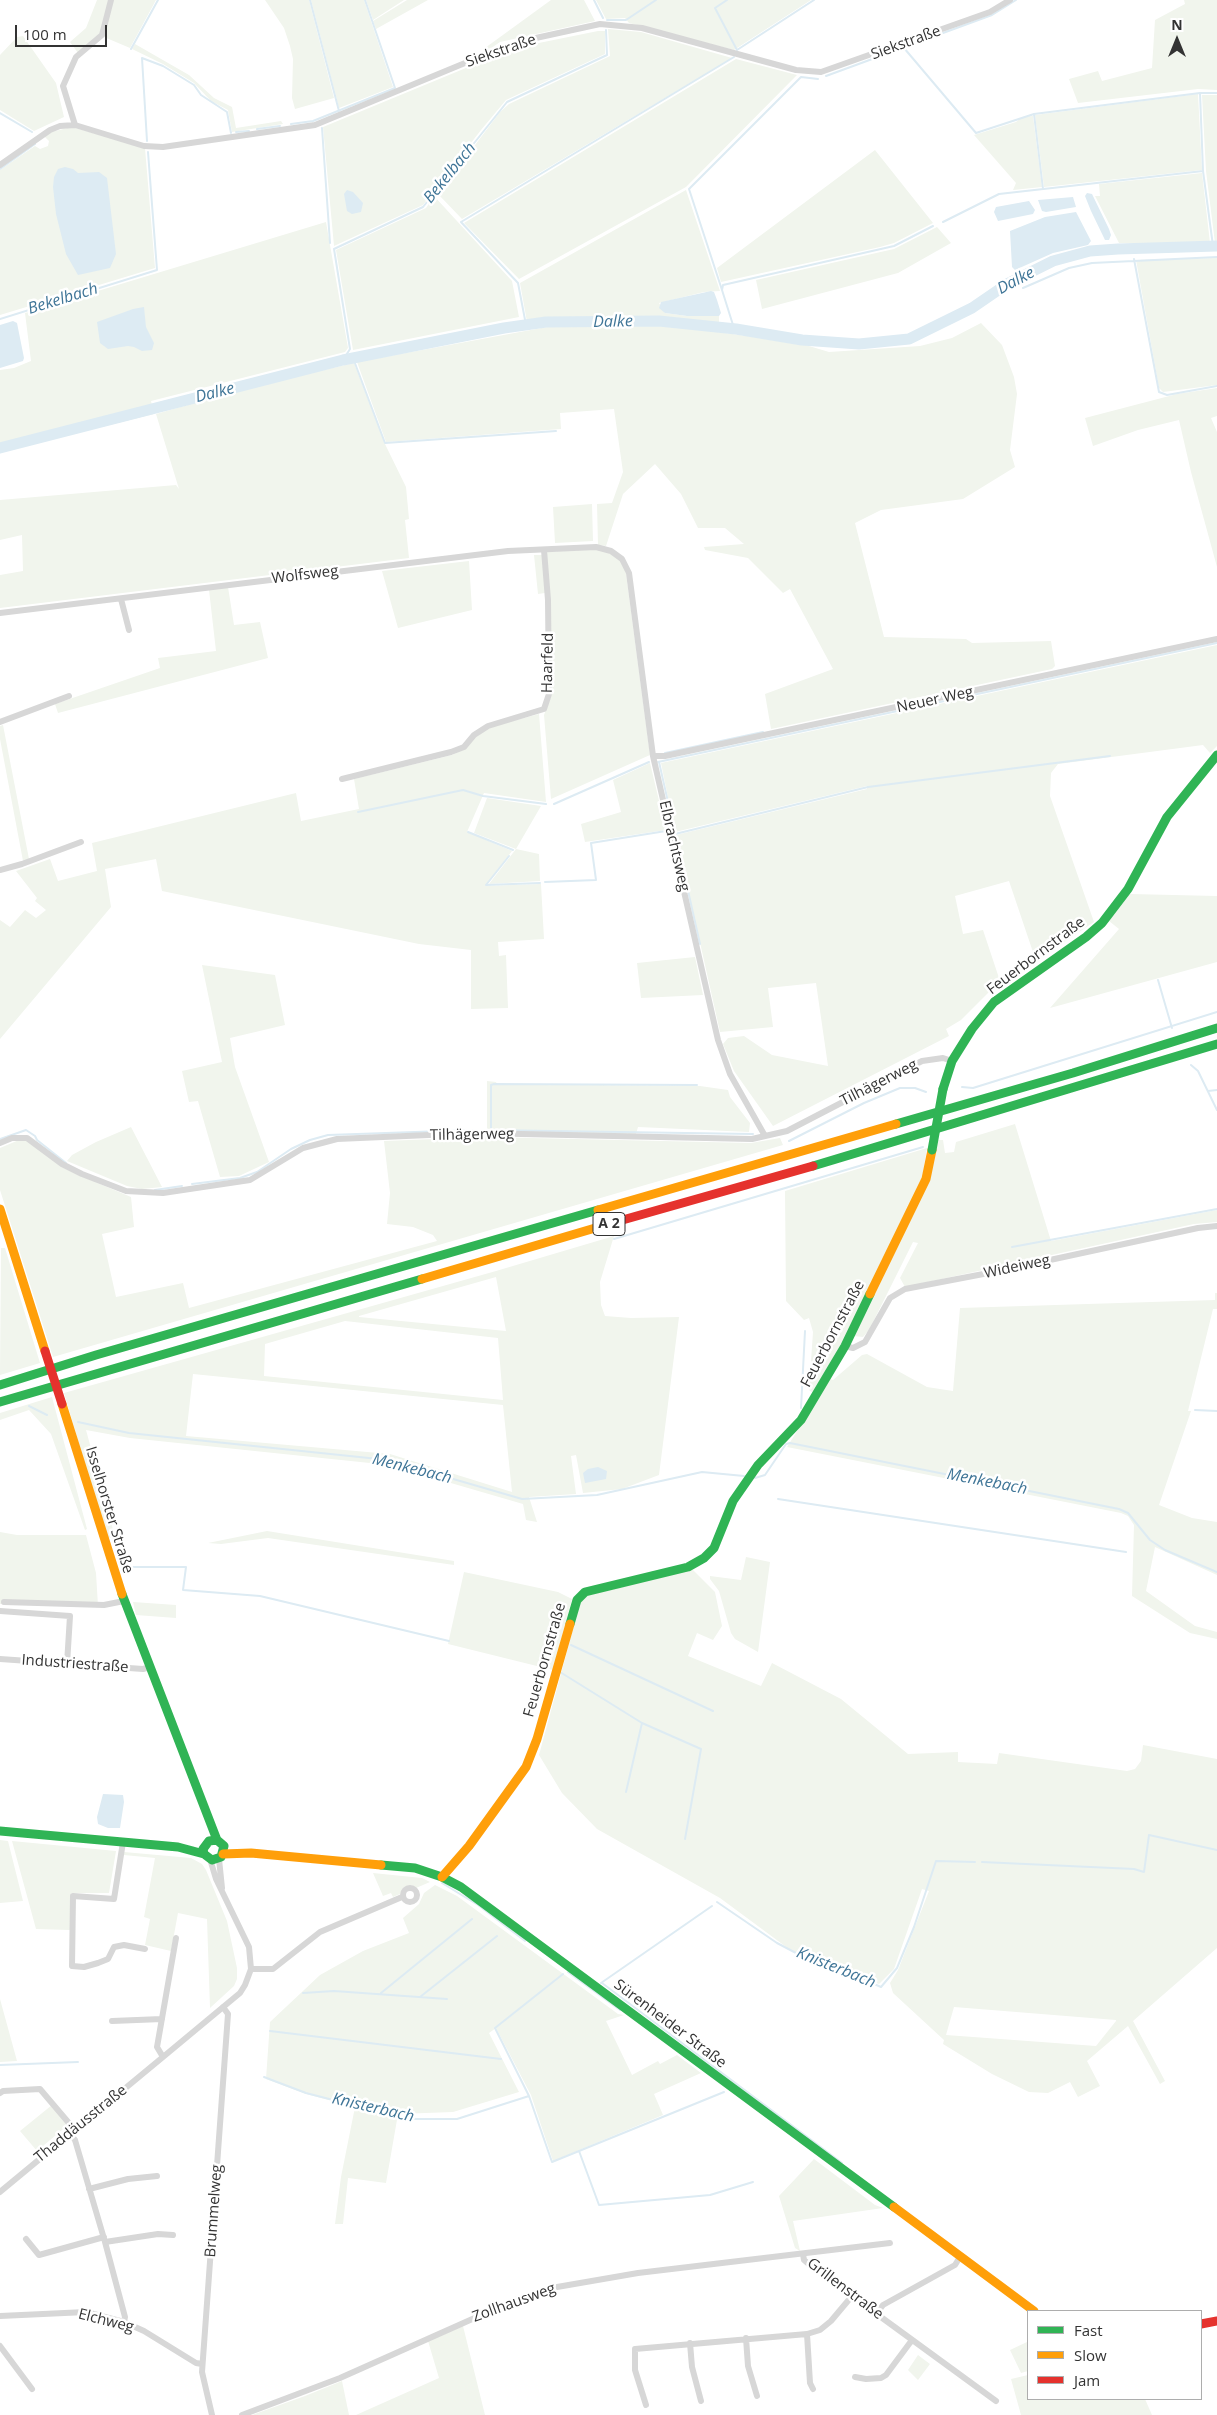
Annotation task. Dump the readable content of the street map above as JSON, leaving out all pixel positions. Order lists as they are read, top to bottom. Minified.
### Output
{"streets":{"main road":["Feuerbornstraße","A 2","Isselhorster Straße","Sürenheider Straße"],"street":["Siekstraße","Wolfsweg","Haarfeld","Neuer Weg","Elbrachtsweg","Tilhägerweg","Wideiweg","Industriestraße","Thaddäusstraße","Brummelweg","Grillenstraße","Zollhausweg","Elchweg"]},"crossings":[["Wolfsweg","Haarfeld"],["Wolfsweg","Elbrachtsweg"],["Neuer Weg","Elbrachtsweg"],["Elbrachtsweg","Tilhägerweg"],["Feuerbornstraße","Tilhägerweg"],["Feuerbornstraße","Wideiweg"],["Feuerbornstraße","Sürenheider Straße"],["Isselhorster Straße","Industriestraße"],["Isselhorster Straße","Sürenheider Straße"],["Thaddäusstraße","Brummelweg"],["Brummelweg","Elchweg"],["Grillenstraße","Zollhausweg"]],"water":["Bekelbach","Dalke","Menkebach","Knisterbach"],"legend":["Fast","Slow","Jam"],"scale_bar":"100 m","north":"top"}
